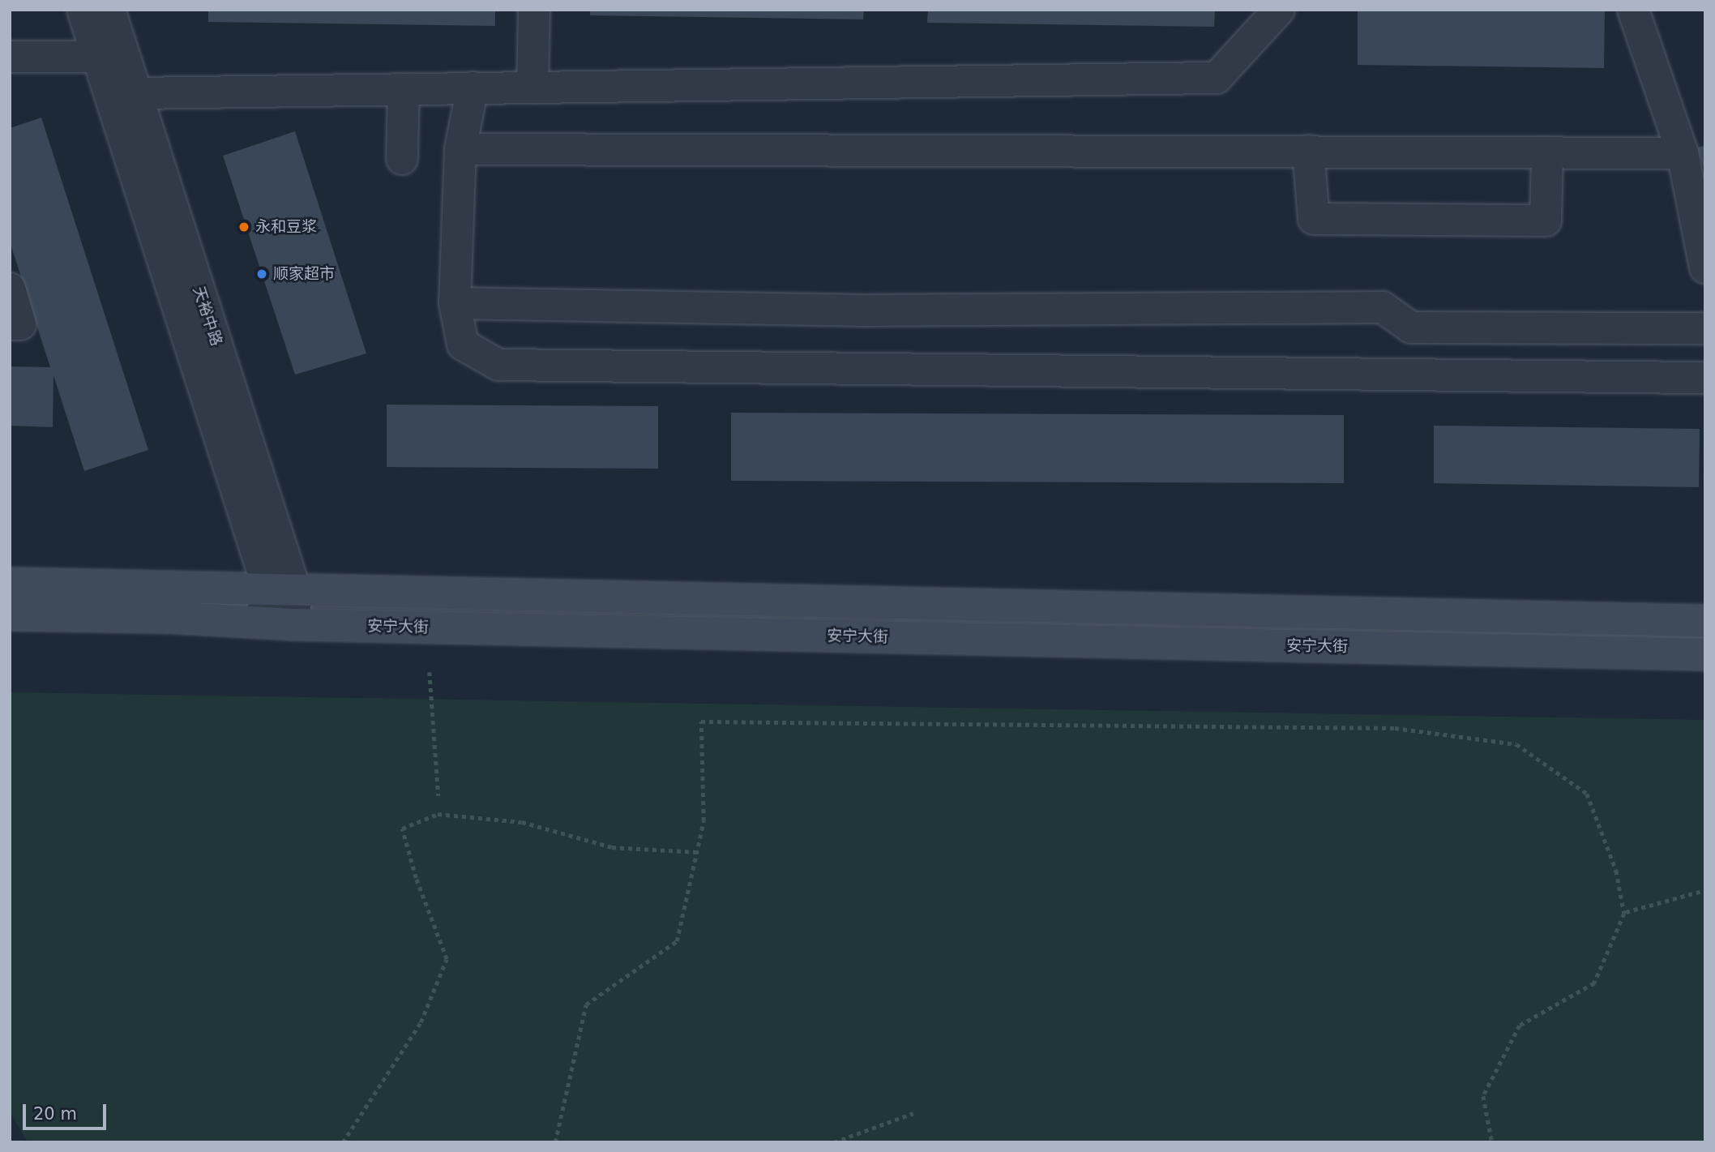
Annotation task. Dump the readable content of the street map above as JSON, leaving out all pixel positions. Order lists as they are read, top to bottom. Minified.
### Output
{"streets":{"main road":["安宁大街"],"street":["天裕中路"]},"crossings":[["天裕中路","安宁大街"]],"places":["永和豆浆","顺家超市"],"scale_bar":"20 m"}
